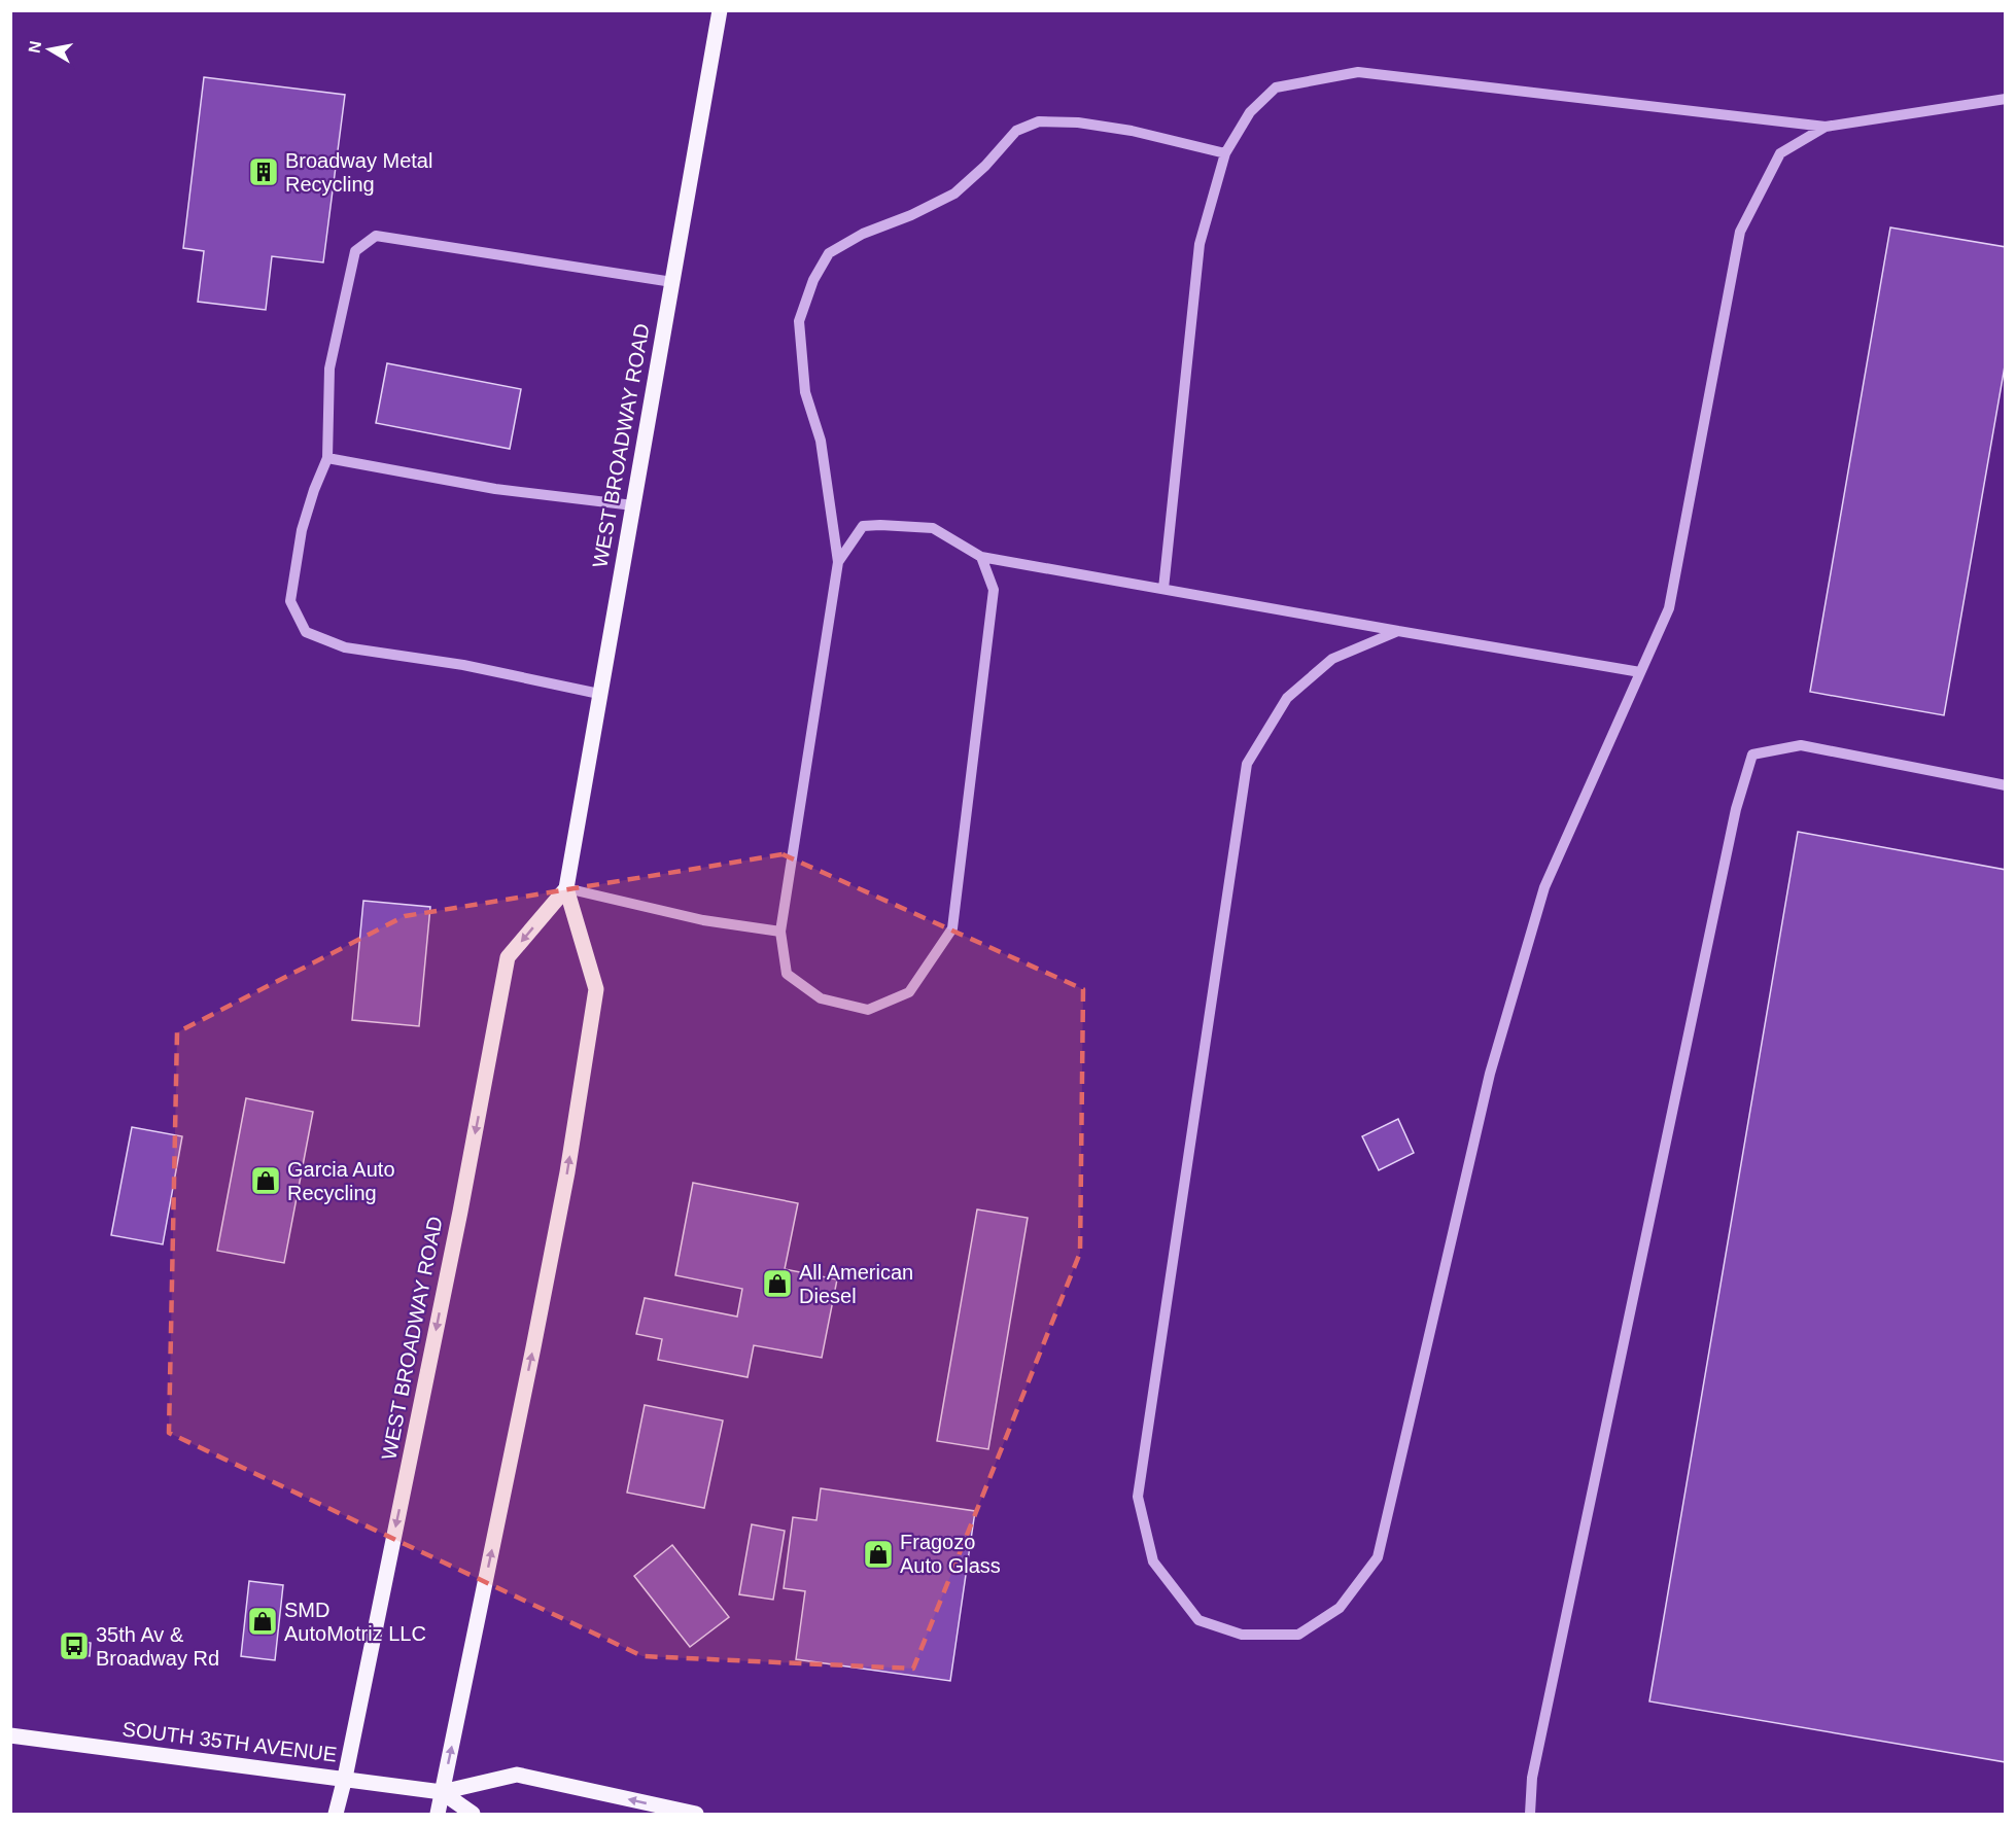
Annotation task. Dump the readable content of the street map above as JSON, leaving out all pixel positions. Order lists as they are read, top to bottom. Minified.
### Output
{"streets":{"main road":["WEST BROADWAY ROAD","SOUTH 35TH AVENUE"]},"crossings":[["WEST BROADWAY ROAD","SOUTH 35TH AVENUE"]],"places":{"building":["Broadway Metal Recycling"],"shop":["Garcia Auto Recycling","All American Diesel","Fragozo Auto Glass","SMD AutoMotriz LLC"],"bus stop":["35th Av & Broadway Rd"]},"north":"left"}
